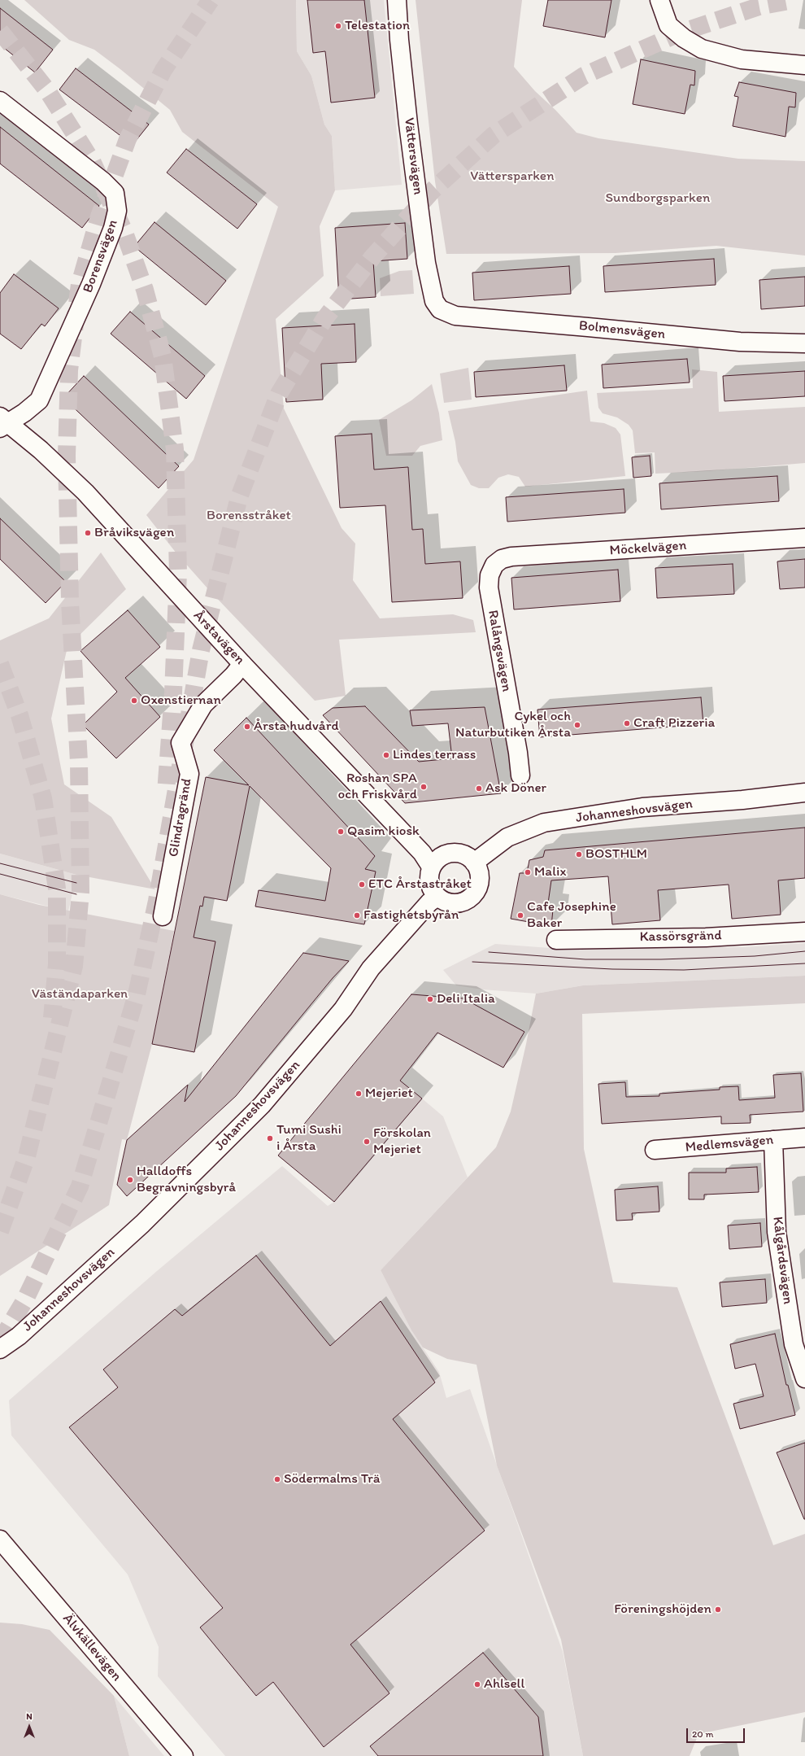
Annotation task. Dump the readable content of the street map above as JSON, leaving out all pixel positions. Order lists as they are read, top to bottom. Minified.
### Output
{"streets":{"street":["Vättersvägen","Borensvägen","Bolmensvägen","Möckelvägen","Årstavägen","Ralångsvägen","Johanneshovsvägen","Glindragränd","Kassörsgränd","Medlemsvägen","Kålgårdsvägen","Älvkällevägen"]},"crossings":[["Vättersvägen","Bolmensvägen"],["Borensvägen","Årstavägen"],["Möckelvägen","Ralångsvägen"],["Årstavägen","Johanneshovsvägen"],["Årstavägen","Glindragränd"],["Medlemsvägen","Kålgårdsvägen"]],"parks":["Vättersparken","Sundborgsparken","Borensstråket","Väständaparken"],"places":["Telestation","Bråviksvägen","Oxenstiernan","Craft Pizzeria","Cykel och Naturbutiken Årsta","Årsta hudvård","Lindes terrass","Roshan SPA och Friskvård","Ask Döner","Qasim kiosk","BOSTHLM","Malix","ETC Årstastråket","Fastighetsbyrån","Cafe Josephine Baker","Deli Italia","Mejeriet","Tumi Sushi i Årsta","Förskolan Mejeriet","Halldoffs Begravningsbyrå","Södermalms Trä","Föreningshöjden","Ahlsell"],"scale_bar":"20 m","north":"top"}
